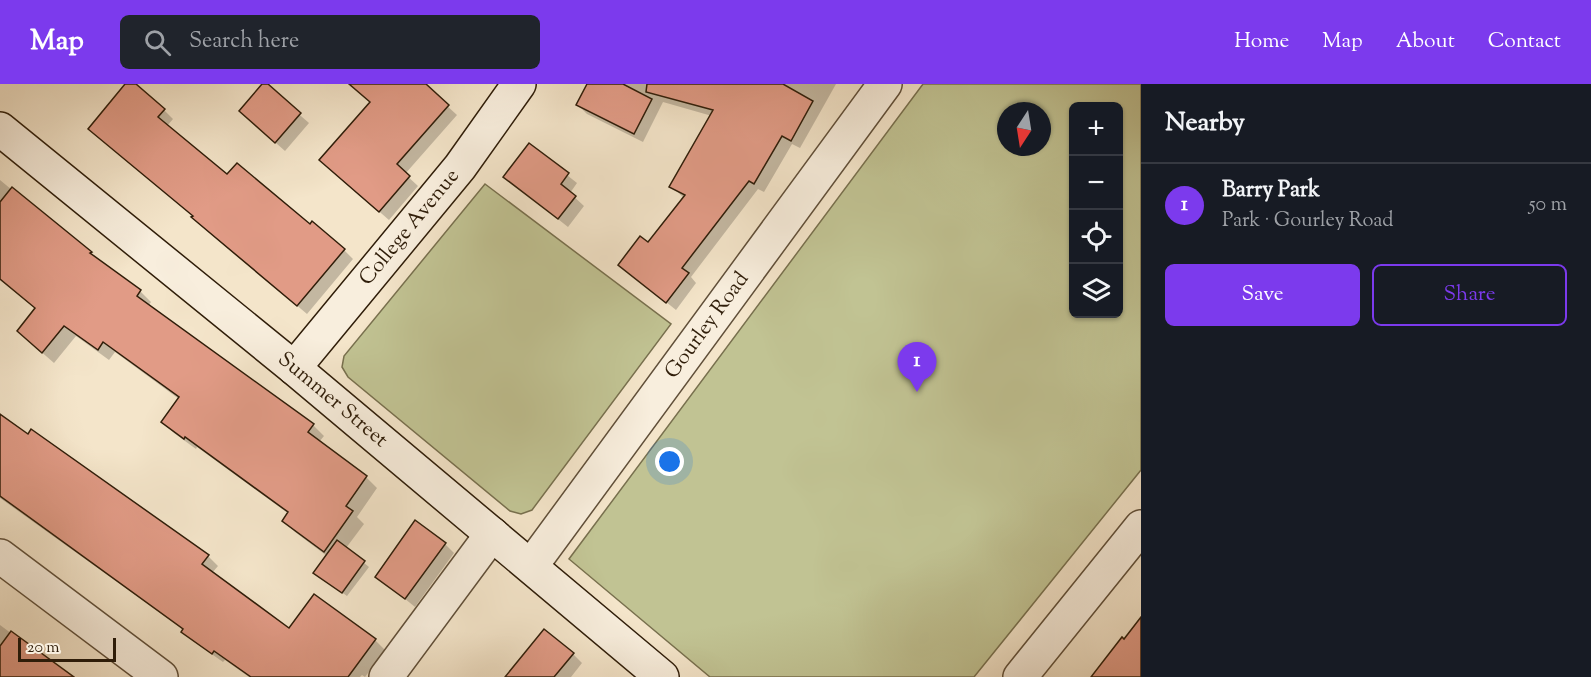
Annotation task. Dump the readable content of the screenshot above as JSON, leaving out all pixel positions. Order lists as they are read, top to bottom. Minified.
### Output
{"streets":{"street":["College Avenue","Gourley Road","Summer Street"]},"crossings":[["College Avenue","Summer Street"],["Gourley Road","Summer Street"]],"scale_bar":"20 m","north":"bottom","page":{"header":"Map","search":"Search here","nav":["Home","Map","About","Contact"],"heading":"Nearby","map_buttons":["+","−"],"list":[{"mark":"1","name":"Barry Park","note":"Park · Gourley Road","value":"50 m"}],"buttons":["Save","Share"],"pins":"1","scale":"20 m"}}
